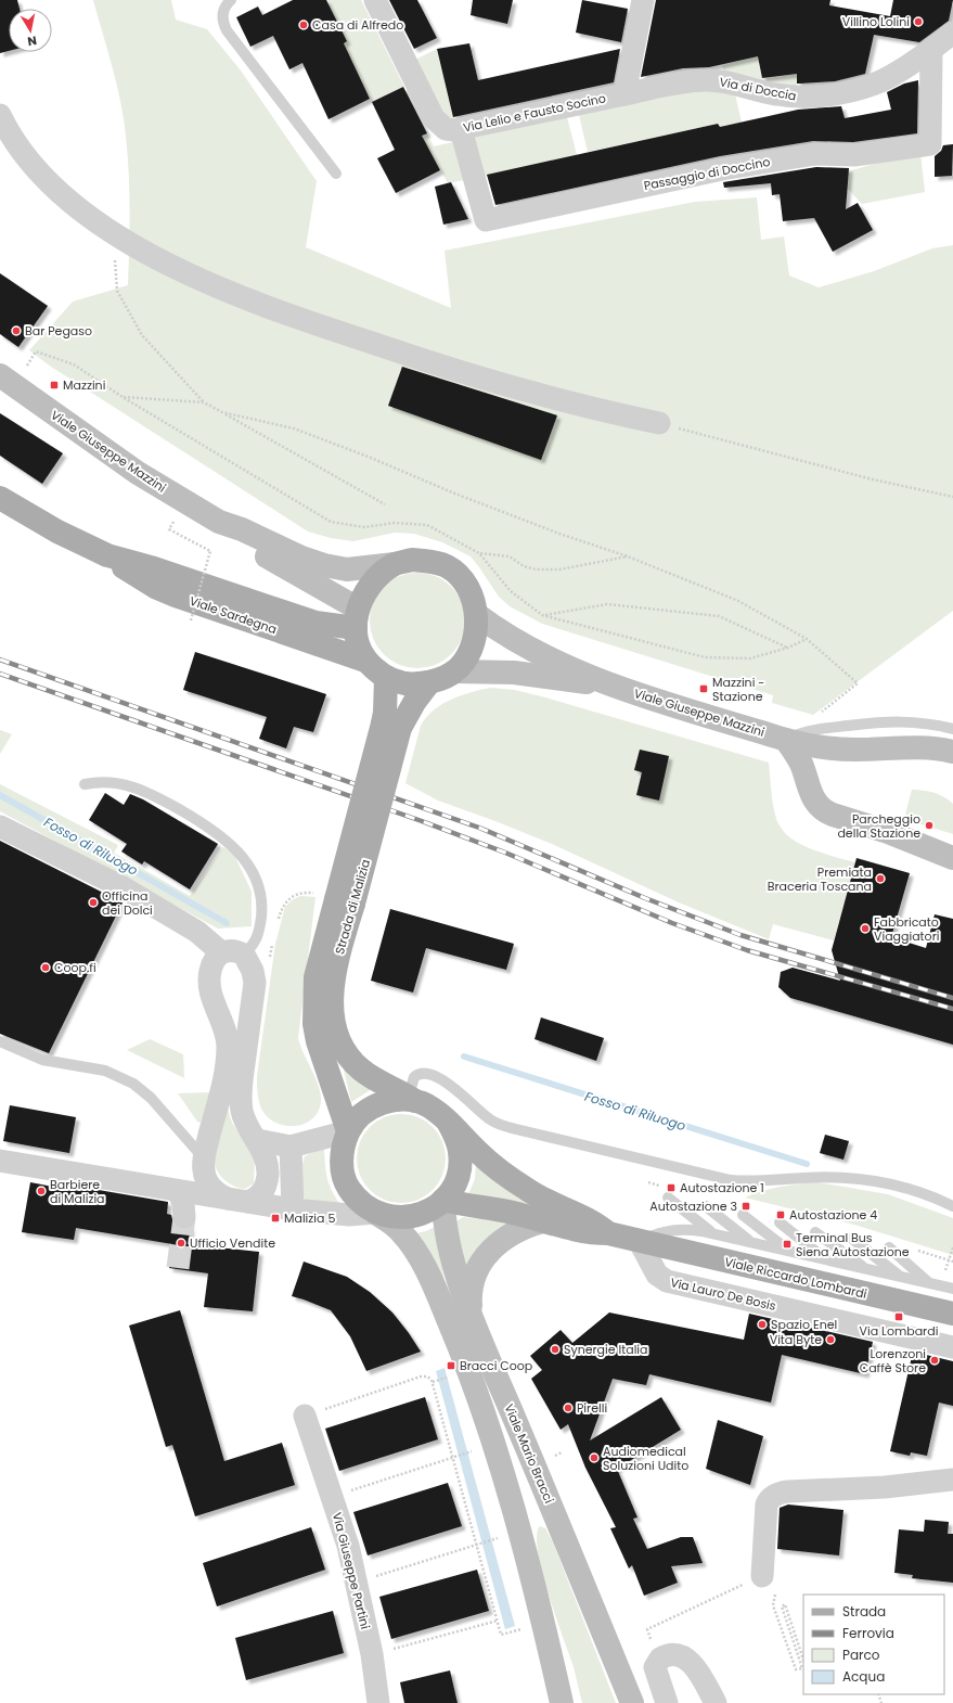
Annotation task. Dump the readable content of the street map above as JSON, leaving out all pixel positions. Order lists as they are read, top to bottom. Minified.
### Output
{"streets":{"main road":["Viale Giuseppe Mazzini","Viale Sardegna","Strada di Malizia","Viale Riccardo Lombardi","Viale Mario Bracci"],"street":["Via di Doccia","Via Lelio e Fausto Socino","Passaggio di Doccino","Via Lauro De Bosis","Via Giuseppe Partini"]},"crossings":[["Via di Doccia","Via Lelio e Fausto Socino"],["Via di Doccia","Passaggio di Doccino"],["Via Lelio e Fausto Socino","Passaggio di Doccino"],["Viale Giuseppe Mazzini","Viale Sardegna"],["Viale Giuseppe Mazzini","Strada di Malizia"],["Viale Sardegna","Strada di Malizia"],["Strada di Malizia","Viale Riccardo Lombardi"],["Strada di Malizia","Viale Mario Bracci"],["Viale Riccardo Lombardi","Via Lauro De Bosis"],["Viale Riccardo Lombardi","Viale Mario Bracci"]],"water":["Fosso di Riluogo"],"places":{"other":["Villino Lolini","Casa di Alfredo","Bar Pegaso","Parcheggio della Stazione","Premiata Braceria Toscana","Officina dei Dolci","Fabbricato Viaggiatori","Coop.fi","Barbiere di Malizia","Ufficio Vendite","Spazio Enel","Vita Byte","Synergie Italia","Lorenzoni Caffè Store","Pirelli","Audiomedical Soluzioni Udito"],"transit":["Mazzini","Mazzini - Stazione","Autostazione 1","Autostazione 3","Autostazione 4","Malizia 5","Terminal Bus Siena Autostazione","Via Lombardi","Bracci Coop"]},"legend":["Strada","Ferrovia","Parco","Acqua"],"north":"bottom"}
